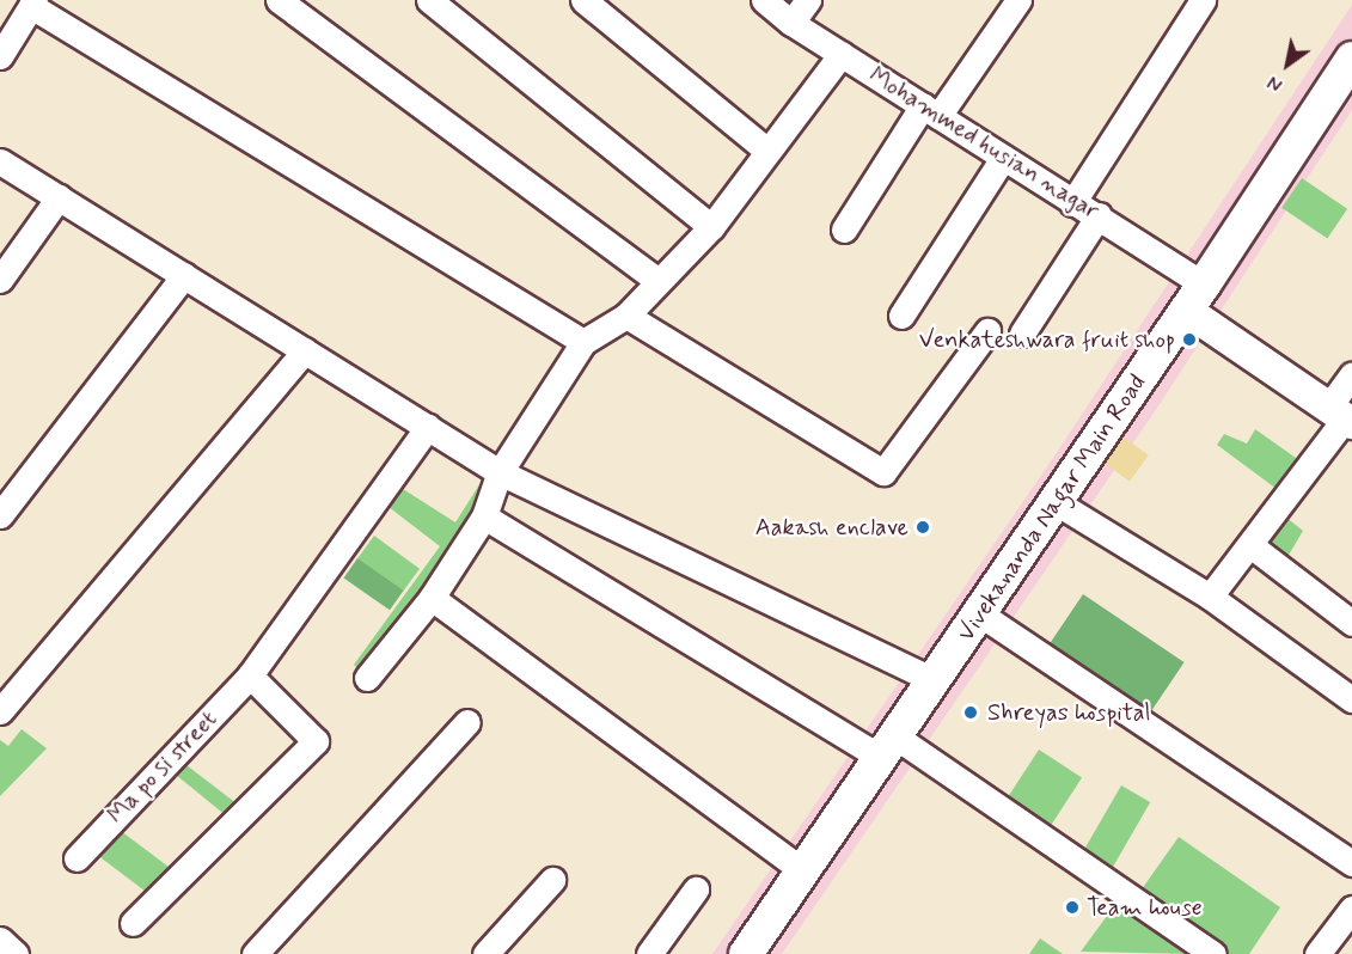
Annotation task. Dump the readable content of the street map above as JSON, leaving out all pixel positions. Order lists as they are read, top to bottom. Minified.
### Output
{"streets":{"main road":["Vivekananda Nagar Main Road"],"street":["Mohammed husian nagar","Ma po si street"]},"crossings":[["Mohammed husian nagar","Vivekananda Nagar Main Road"]],"places":["Venkateshwara fruit shop","Aakash enclave","Shreyas hospital","Team house"],"north":"bottom left"}
